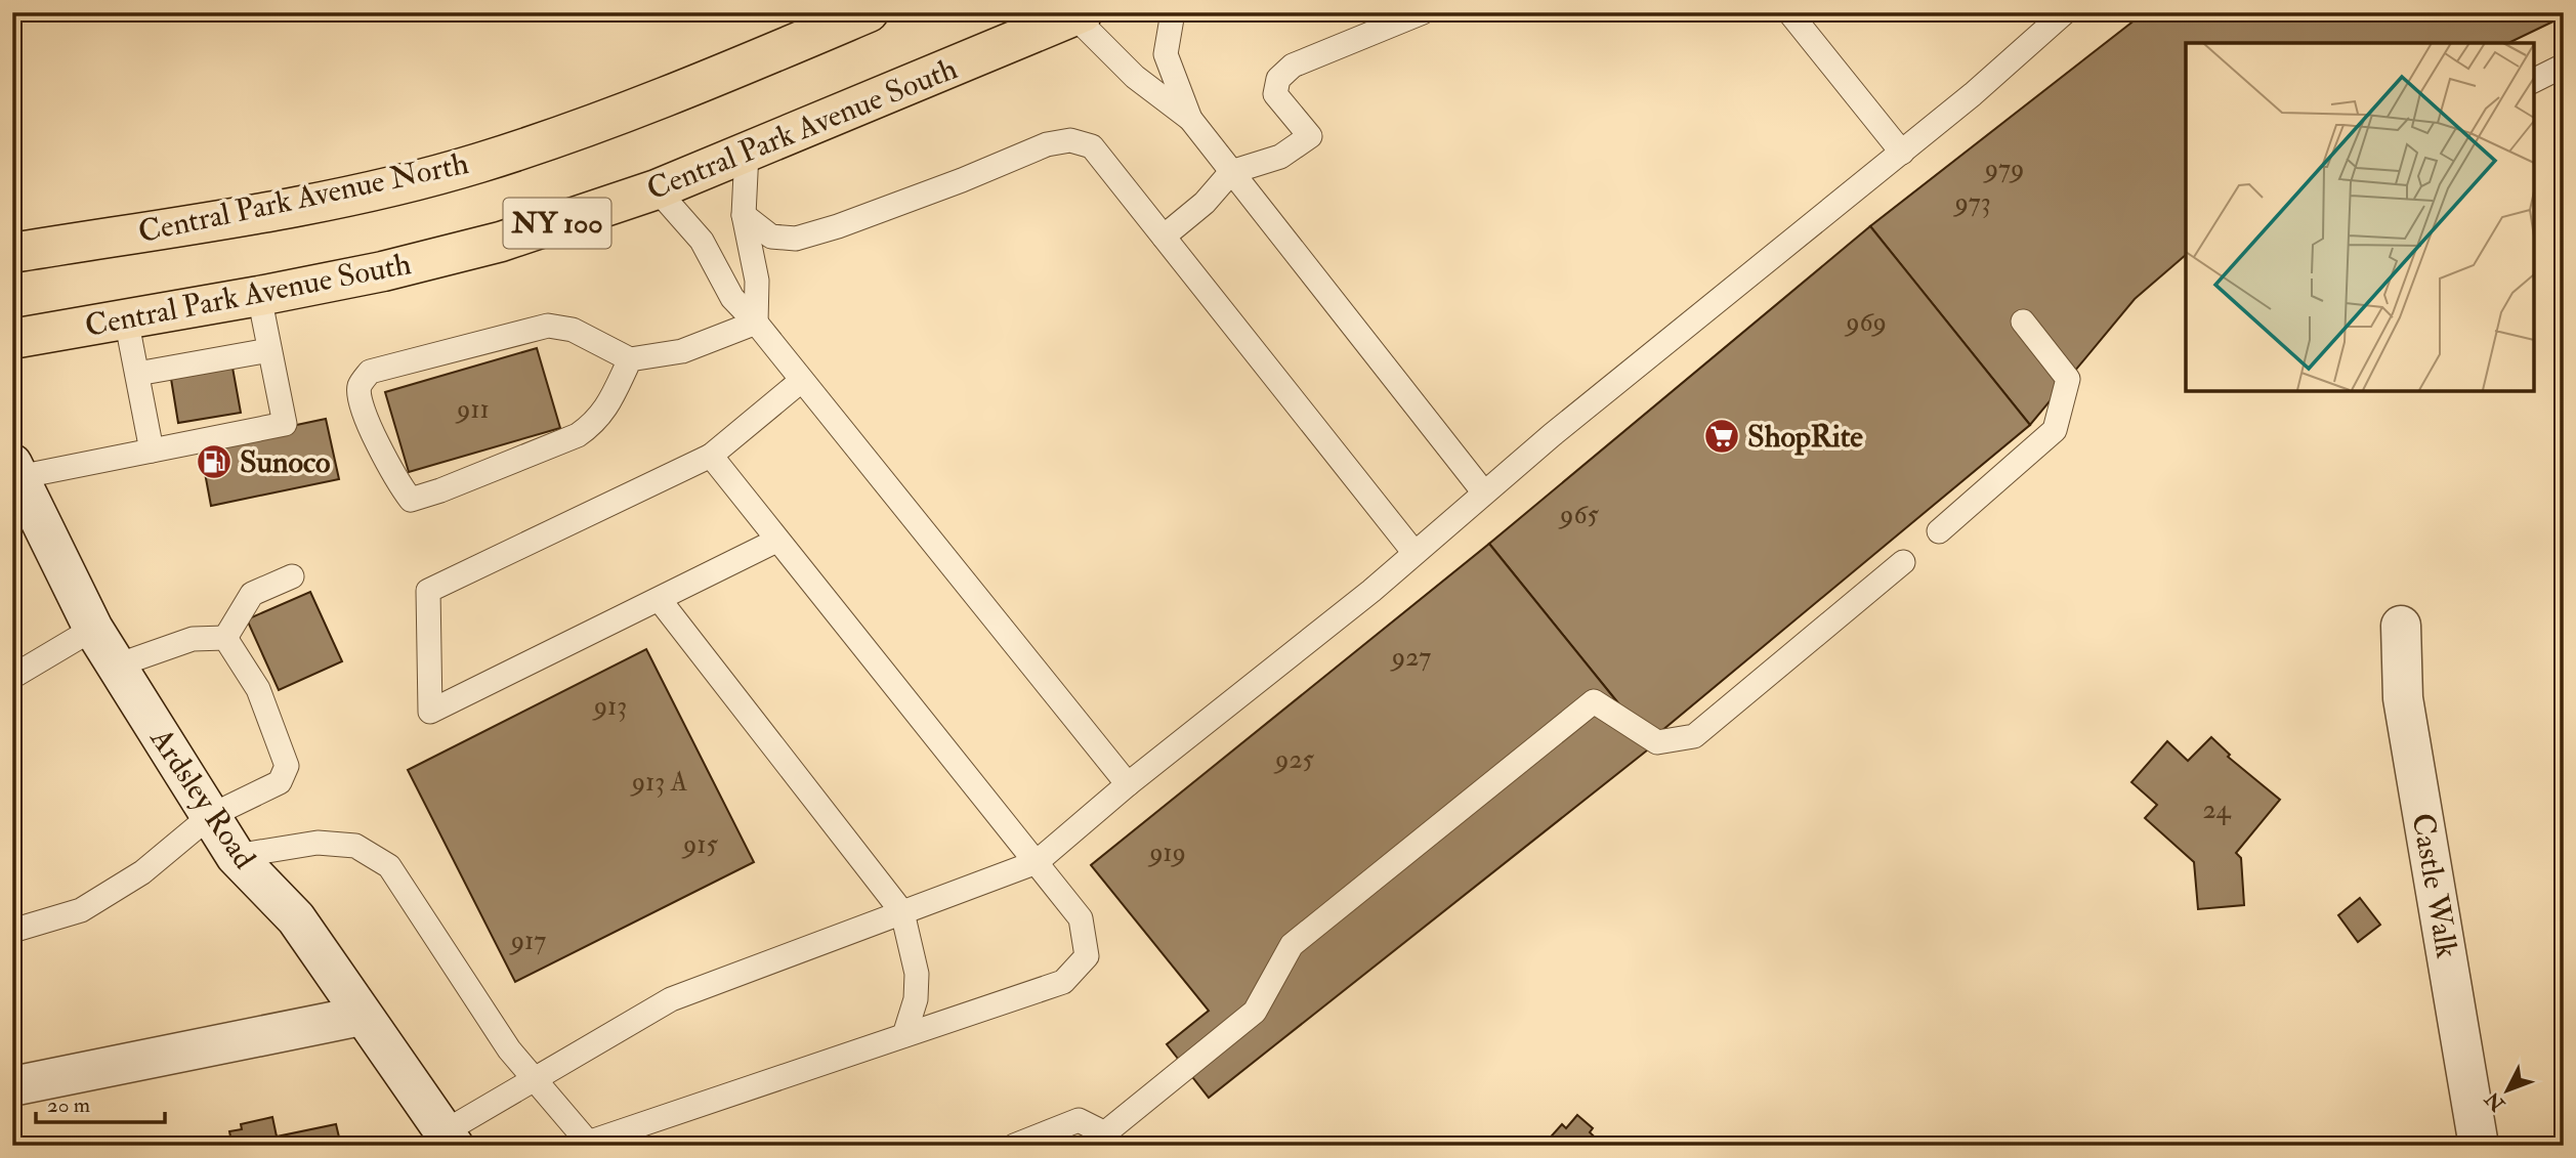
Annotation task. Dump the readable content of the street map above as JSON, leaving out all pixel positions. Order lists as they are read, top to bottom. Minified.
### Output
{"streets":{"main road":["Central Park Avenue South","Central Park Avenue North","NY 100"],"street":["Ardsley Road","Castle Walk"]},"places":{"supermarket":["ShopRite"],"fuel station":["Sunoco"]},"house_numbers":["979","973","969","911","965","927","913","925","913 A","24","915","919","917"],"scale_bar":"20 m","north":"bottom left"}
